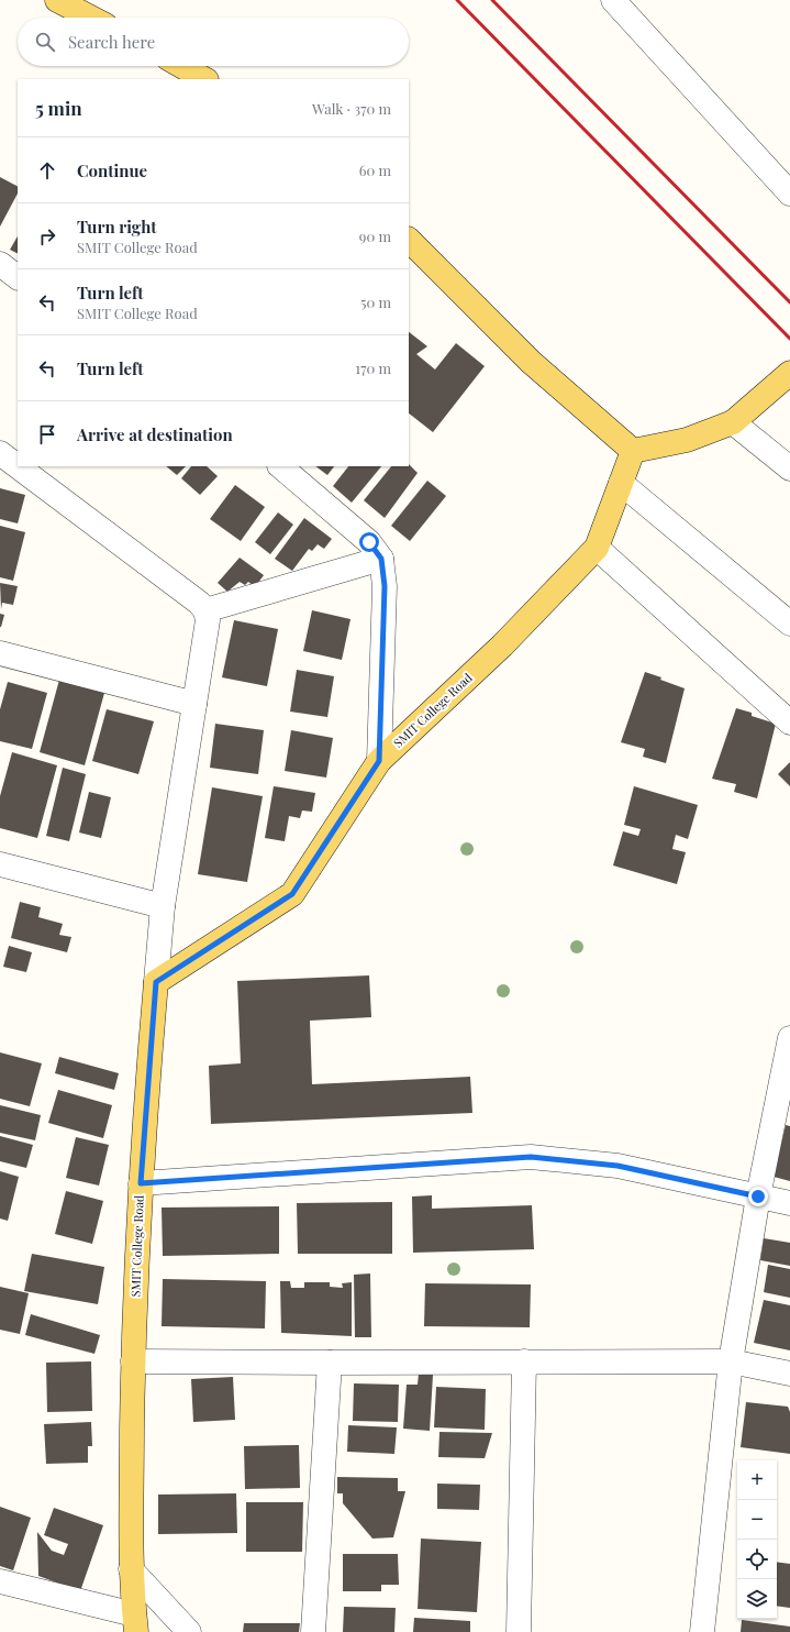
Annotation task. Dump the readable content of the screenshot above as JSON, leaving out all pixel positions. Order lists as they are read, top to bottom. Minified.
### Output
{"streets":{"main road":["SMIT College Road"]},"page":{"search":"Search here","heading":["5 min","Walk · 370 m"],"list":[["Continue","60 m"],["Turn right","SMIT College Road","90 m"],["Turn left","SMIT College Road","50 m"],["Turn left","170 m"],"Arrive at destination"],"map_buttons":["+","−"]}}
